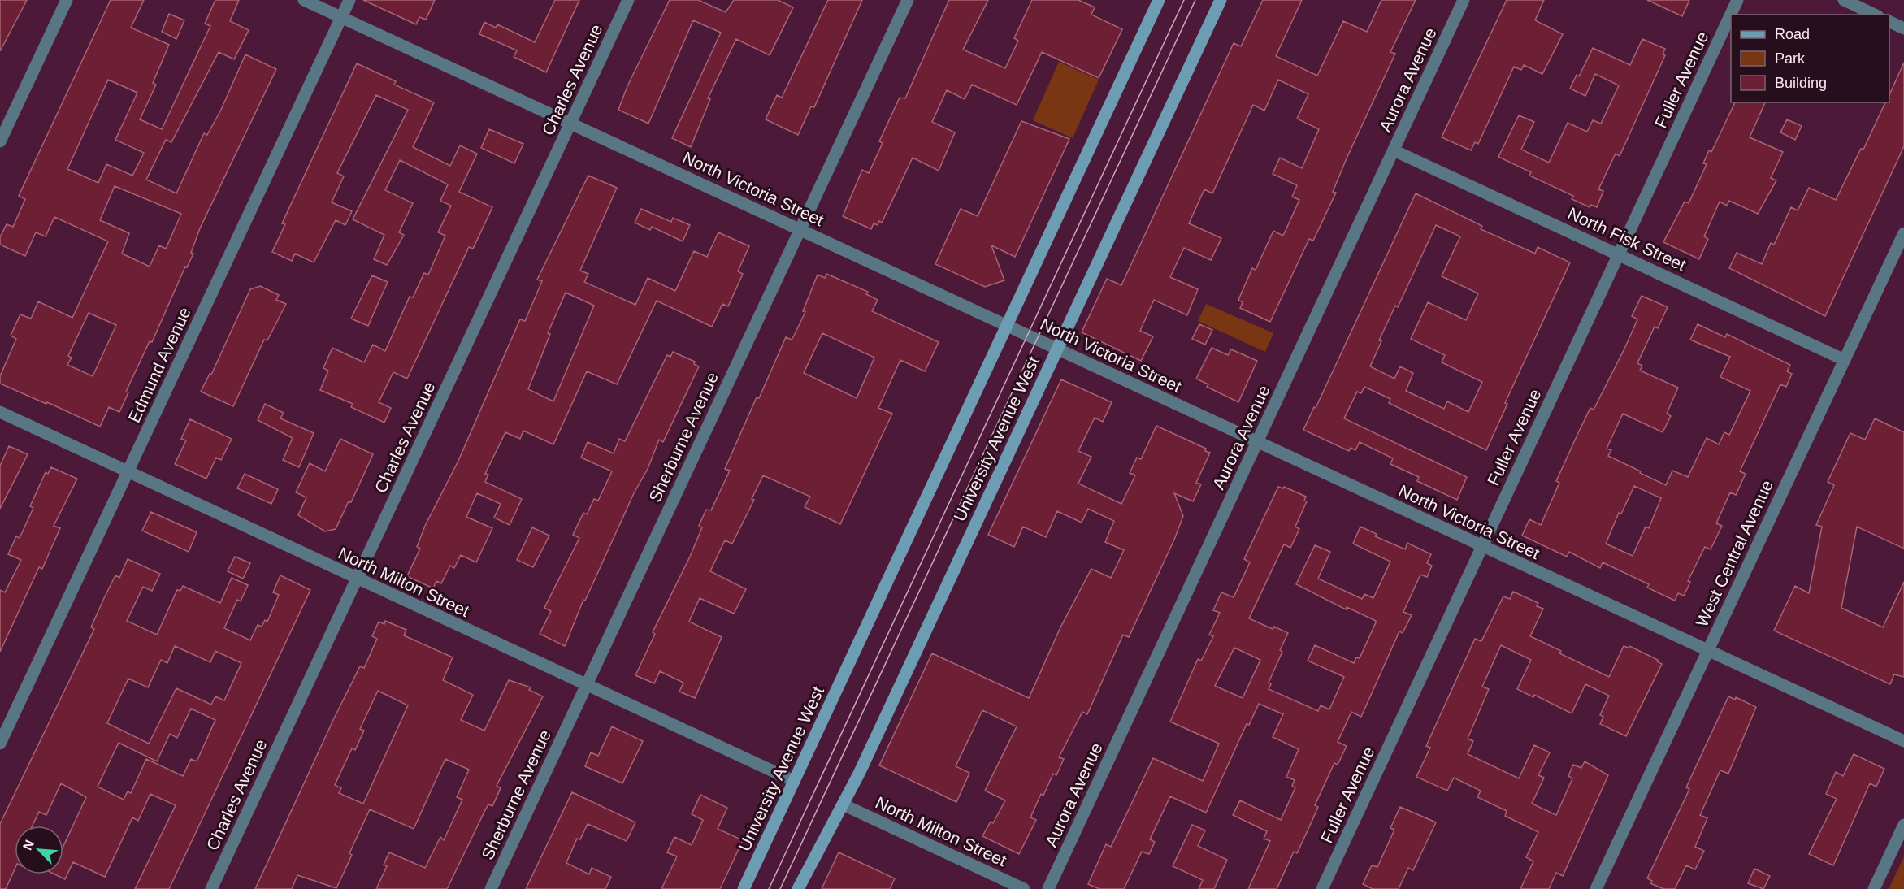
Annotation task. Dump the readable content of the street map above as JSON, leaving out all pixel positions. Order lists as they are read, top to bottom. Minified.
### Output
{"streets":{"main road":["University Avenue West"],"street":["Charles Avenue","Aurora Avenue","Fuller Avenue","North Victoria Street","North Fisk Street","Edmund Avenue","Sherburne Avenue","West Central Avenue","North Milton Street"]},"crossings":[["Charles Avenue","North Victoria Street"],["Charles Avenue","North Milton Street"],["Aurora Avenue","North Victoria Street"],["Aurora Avenue","North Fisk Street"],["Fuller Avenue","North Victoria Street"],["Fuller Avenue","North Fisk Street"],["North Victoria Street","Edmund Avenue"],["North Victoria Street","Sherburne Avenue"],["North Victoria Street","University Avenue West"],["North Victoria Street","West Central Avenue"],["North Fisk Street","West Central Avenue"],["Edmund Avenue","North Milton Street"],["Sherburne Avenue","North Milton Street"],["University Avenue West","North Milton Street"]],"legend":["Road","Park","Building"],"north":"top left"}
